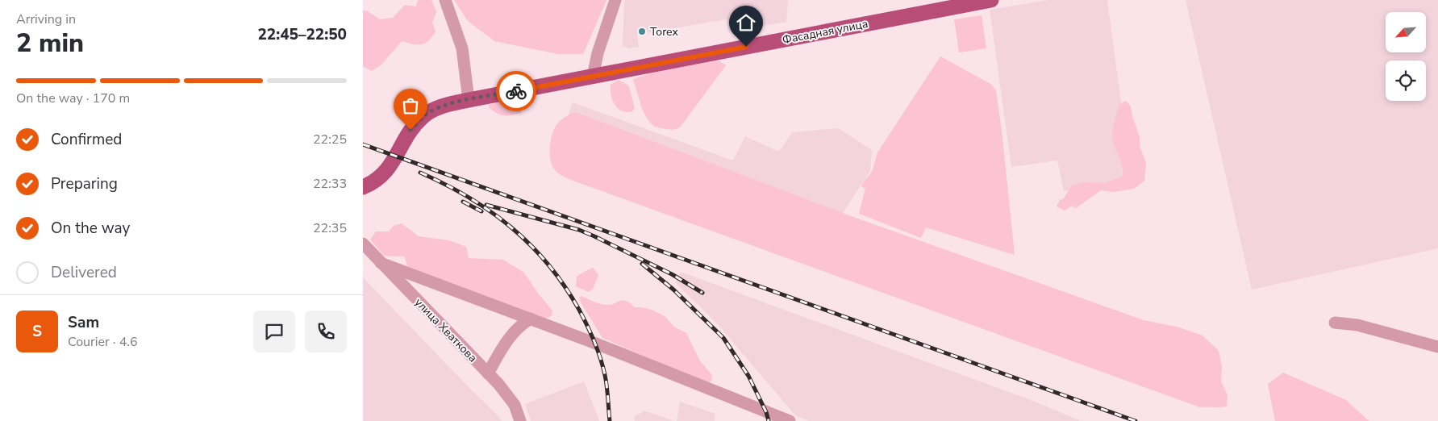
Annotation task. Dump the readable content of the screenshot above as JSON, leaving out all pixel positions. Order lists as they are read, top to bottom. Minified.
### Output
{"streets":{"main road":["Фасадная улица"],"street":["улица Хваткова"]},"places":["Torex"],"north":"bottom left","page":{"heading":["2 min","Arriving in","22:45–22:50"],"panel":["Sam","Courier · 4.6"],"bar":"On the way · 170 m","list":[["Confirmed","22:25"],["Preparing","22:33"],["On the way","22:35"],"Delivered"],"round":"S"}}
